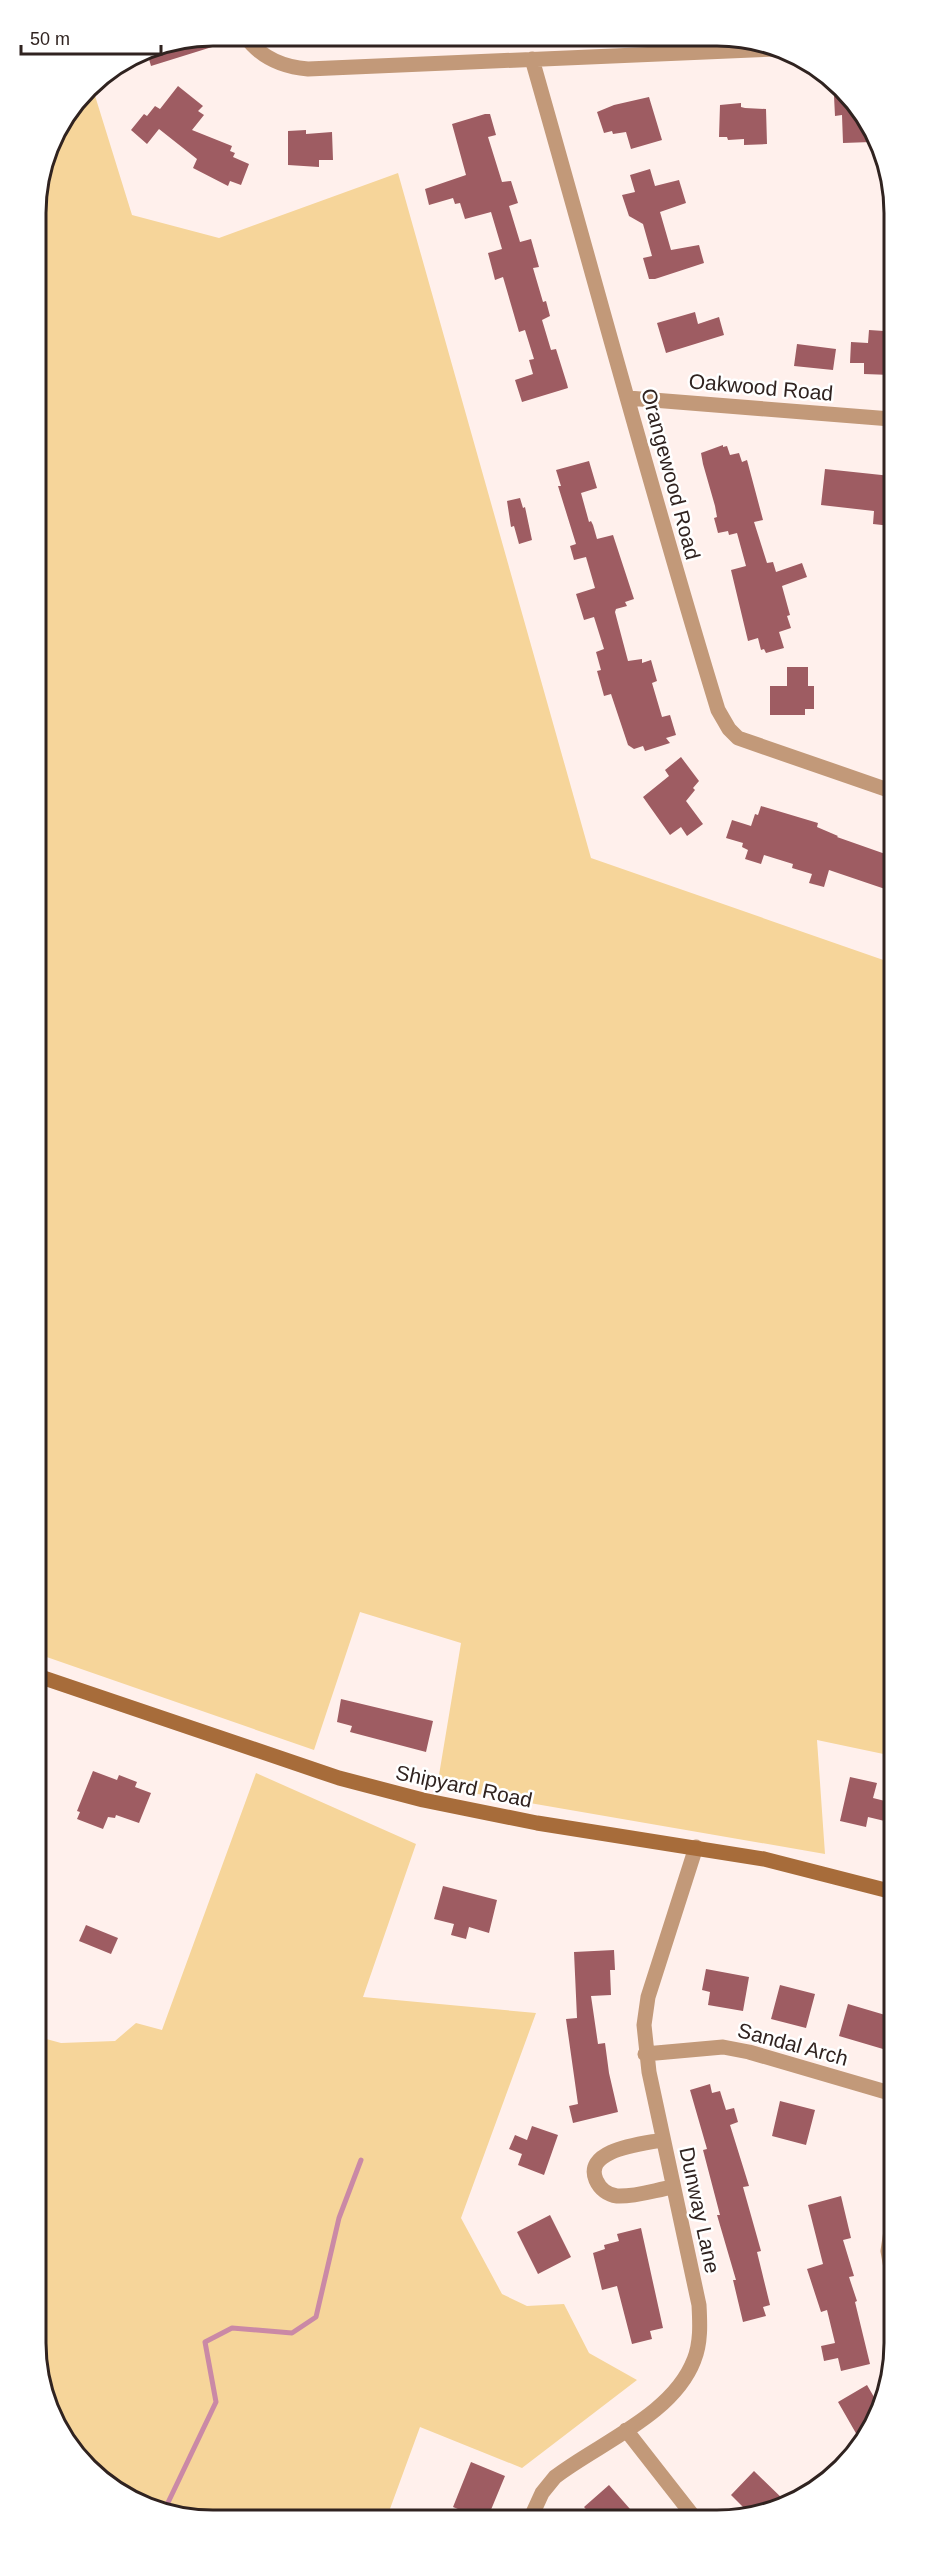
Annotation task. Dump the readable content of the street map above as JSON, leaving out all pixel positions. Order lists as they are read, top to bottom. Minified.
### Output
{"streets":{"street":["Oakwood Road","Orangewood Road","Shipyard Road","Sandal Arch","Dunway Lane"]},"crossings":[["Oakwood Road","Orangewood Road"],["Shipyard Road","Dunway Lane"],["Sandal Arch","Dunway Lane"]],"scale_bar":"50 m"}
